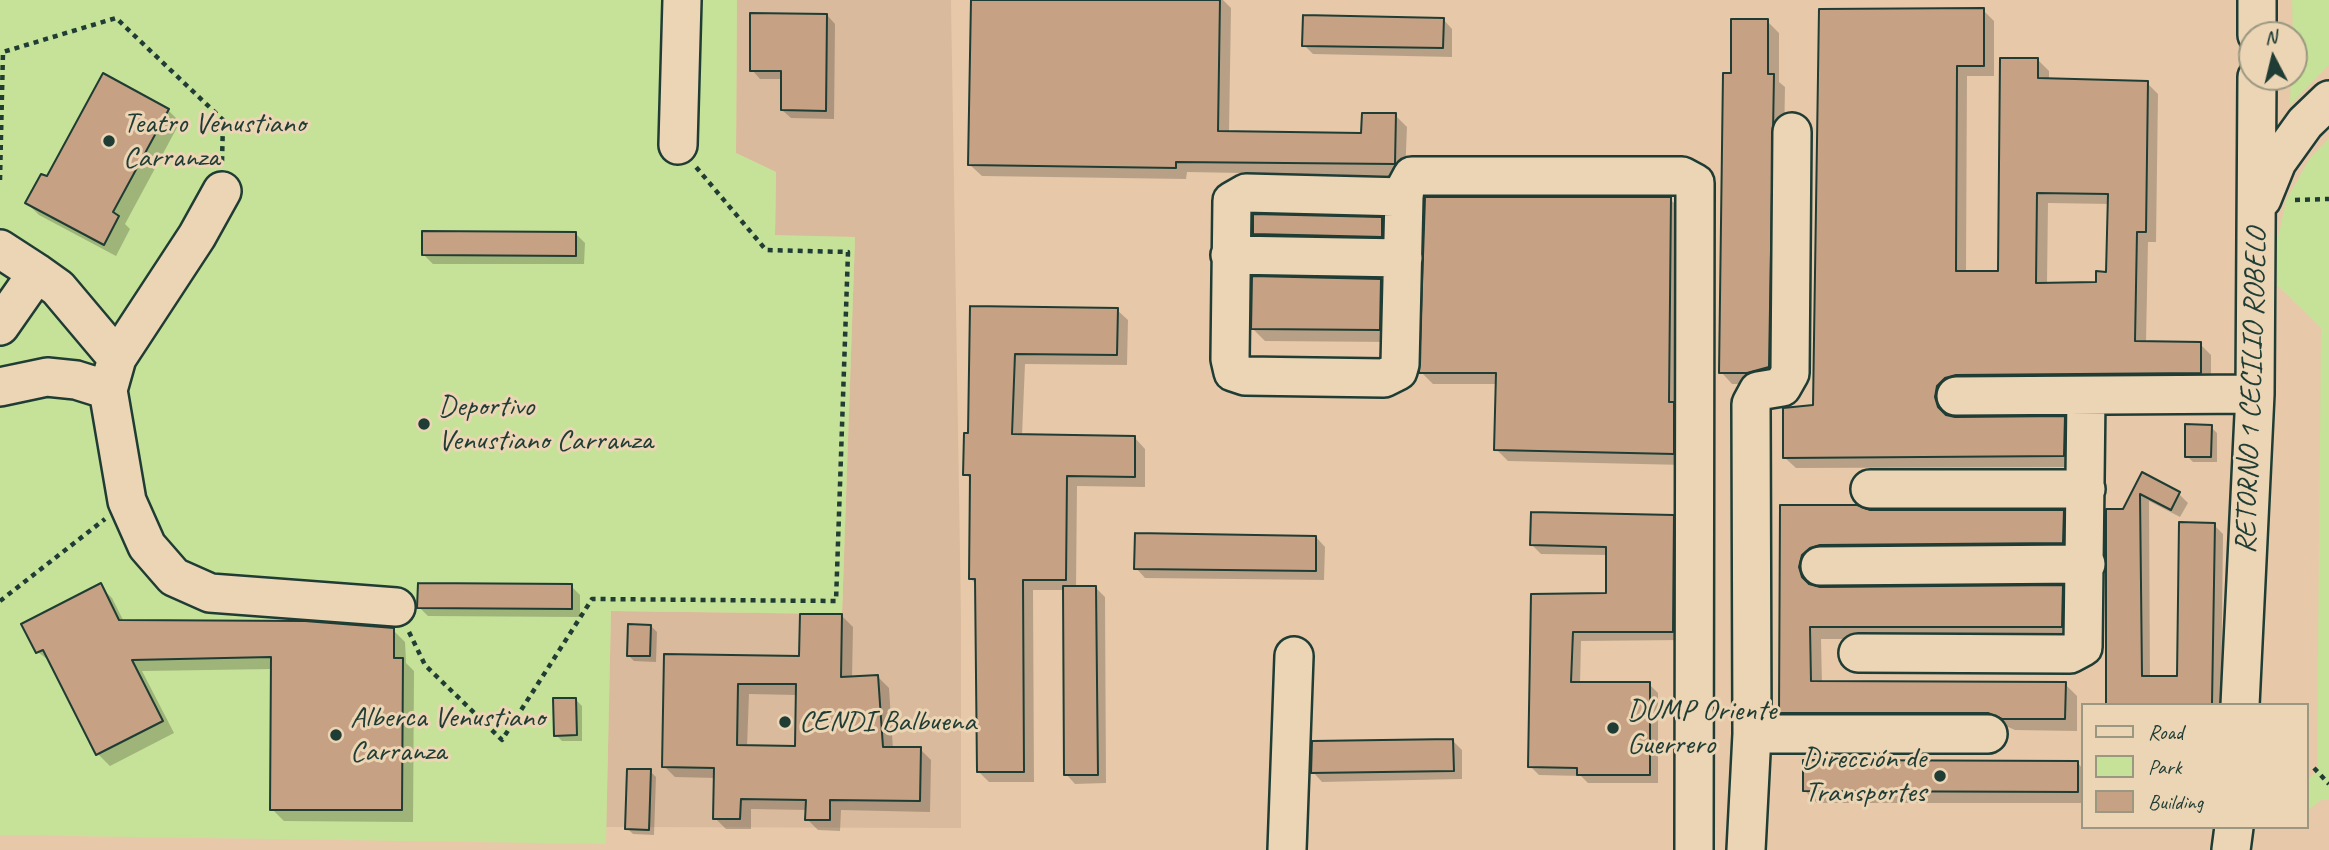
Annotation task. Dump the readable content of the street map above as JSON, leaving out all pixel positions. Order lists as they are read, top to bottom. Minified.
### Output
{"streets":{"street":["RETORNO 1 CECILIO ROBELO"]},"places":["Teatro Venustiano Carranza","Deportivo Venustiano Carranza","CENDI Balbuena","DUMP Oriente Guerrero","Alberca Venustiano Carranza","Dirección de Transportes"],"legend":["Road","Park","Building"],"north":"top"}
